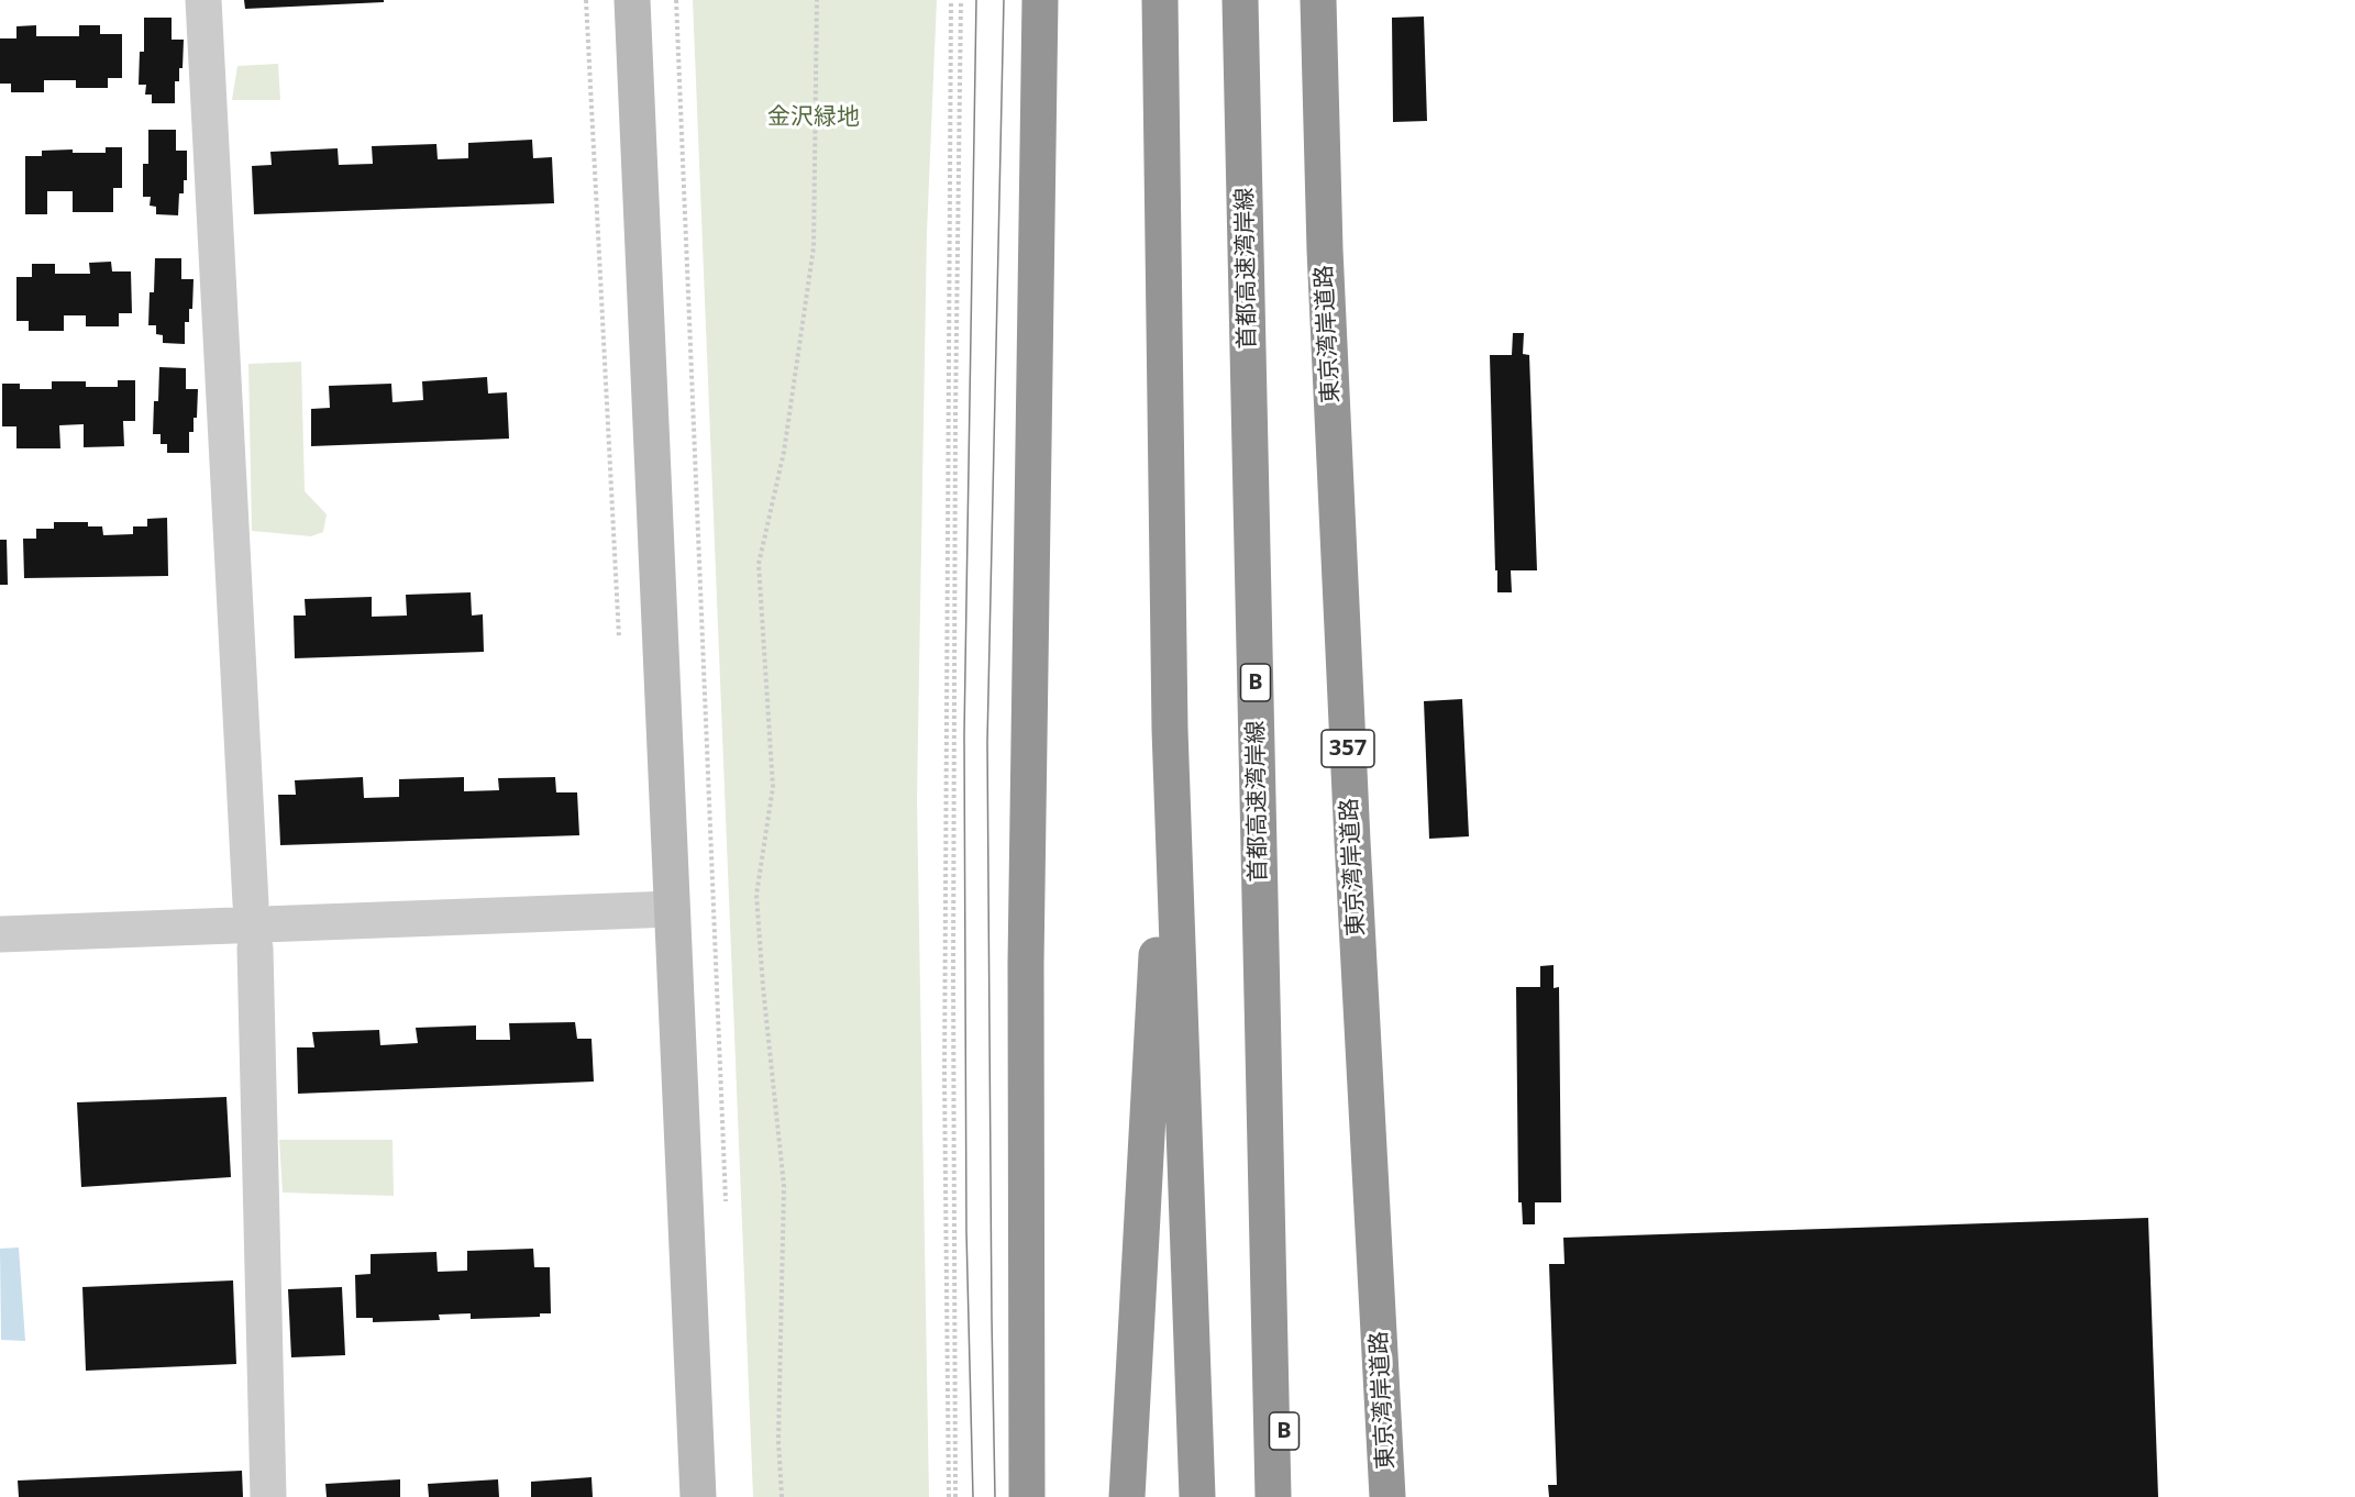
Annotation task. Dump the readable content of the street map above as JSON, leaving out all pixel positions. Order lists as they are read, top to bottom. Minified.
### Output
{"streets":{"highway":["首都高速湾岸線","東京湾岸道路","B","357"]},"crossings":[["首都高速湾岸線","B"]],"parks":["金沢緑地"]}
